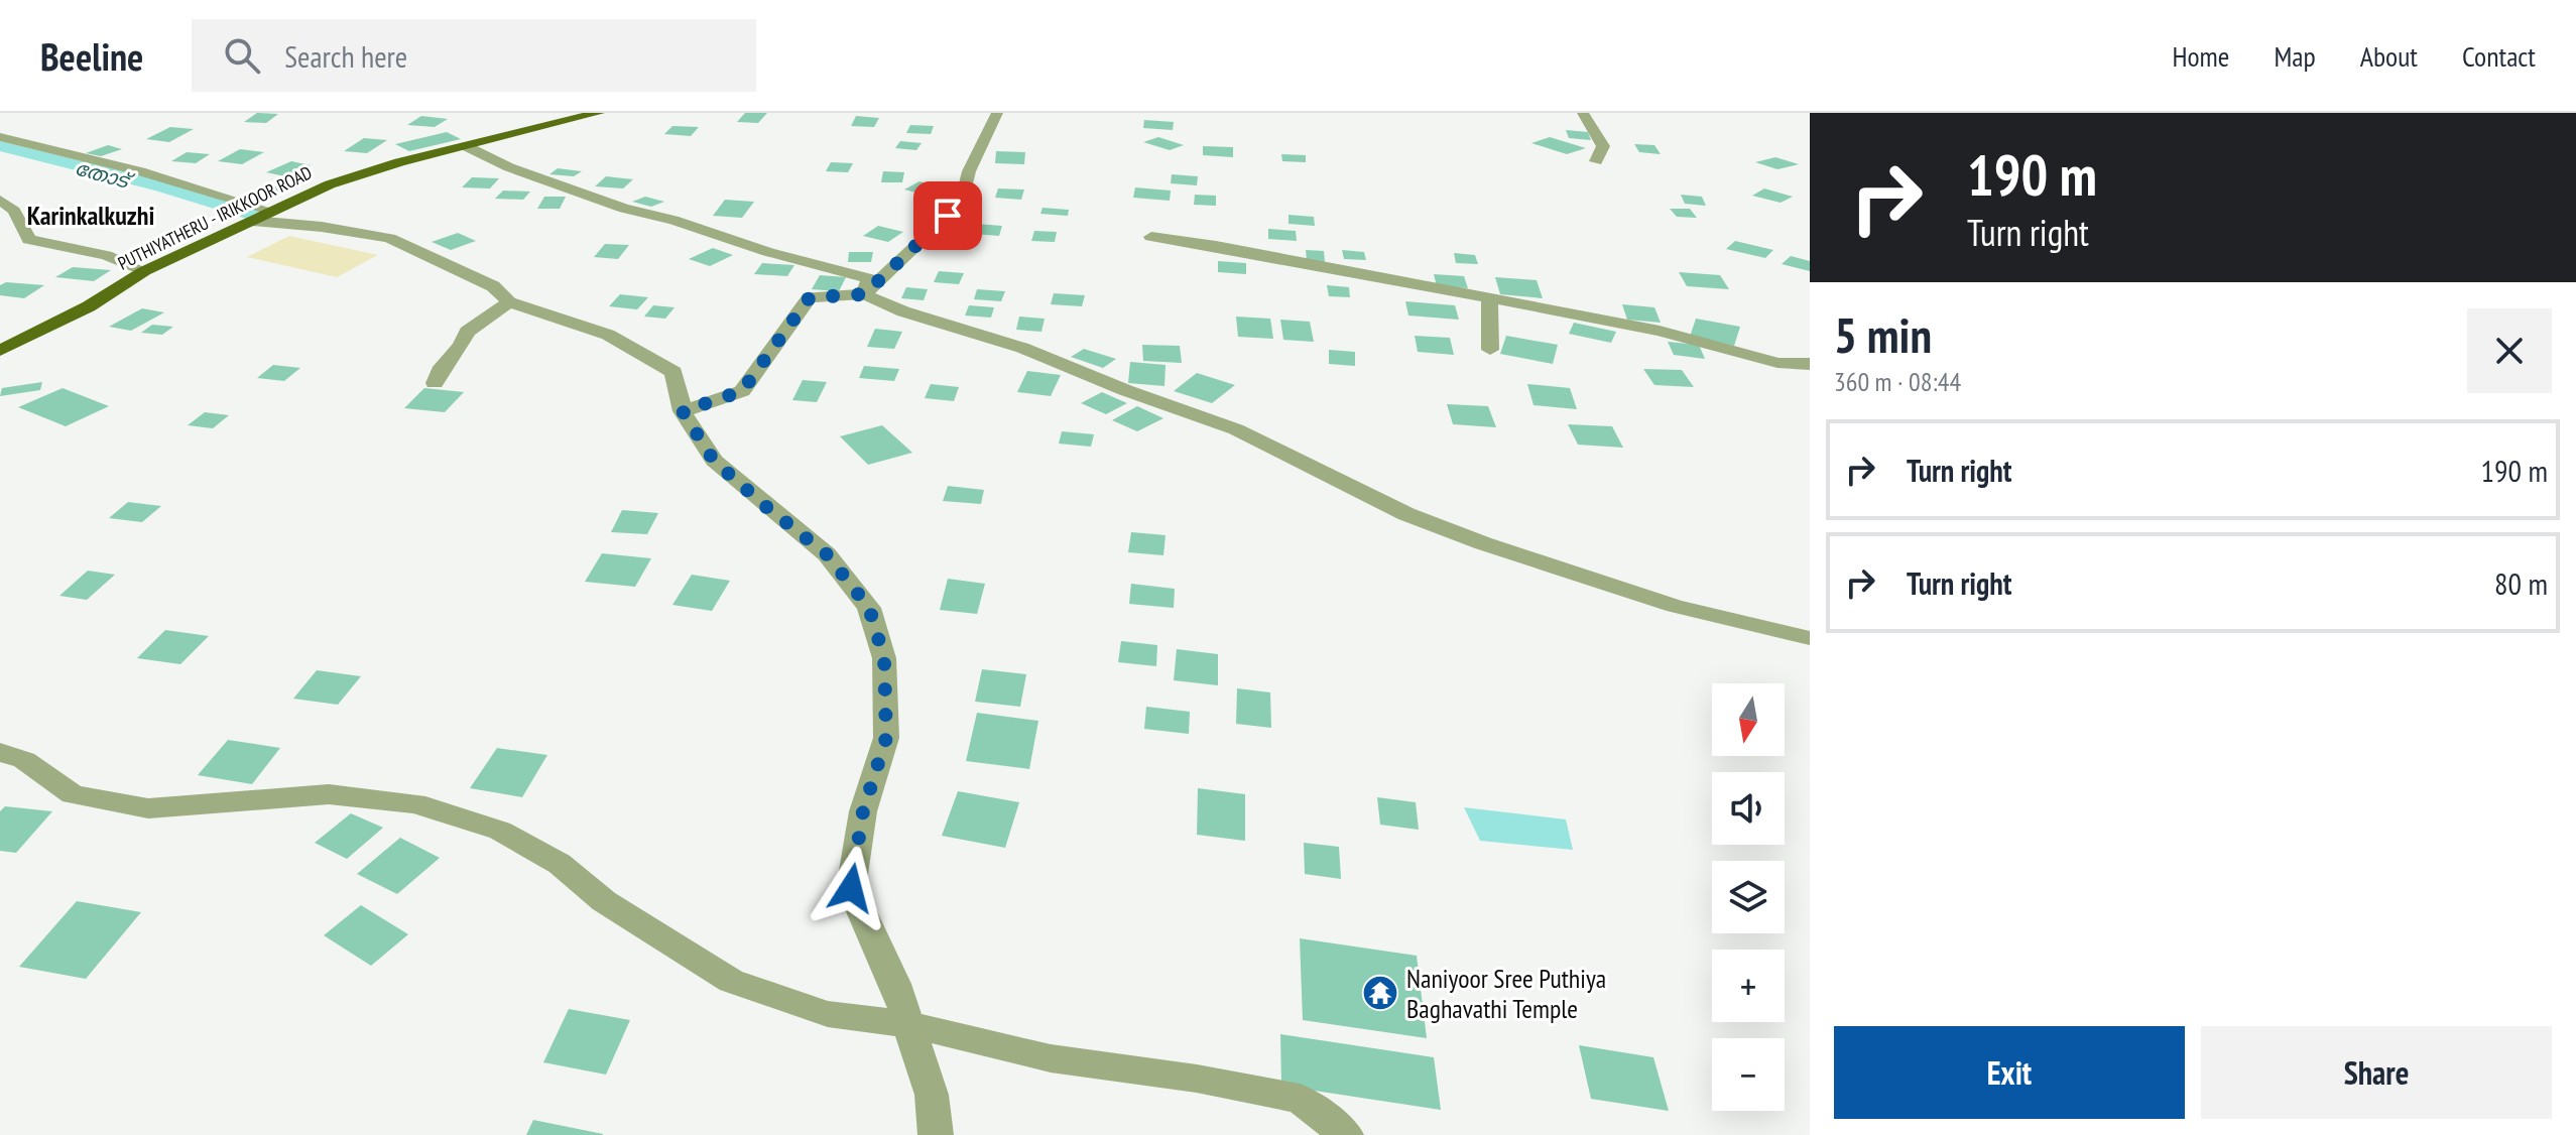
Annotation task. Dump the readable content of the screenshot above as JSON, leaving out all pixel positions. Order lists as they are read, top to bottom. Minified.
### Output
{"streets":{"main road":["PUTHIYATHERU - IRIKKOOR ROAD"]},"districts":["Karinkalkuzhi"],"water":["തോട്"],"places":{"temple":["Naniyoor Sree Puthiya Baghavathi Temple"]},"north":"bottom","page":{"header":"Beeline","search":"Search here","nav":["Home","Map","About","Contact"],"turn":["190 m","Turn right"],"heading":["5 min","360 m · 08:44"],"list":[{"name":"Turn right","value":"190 m"},{"name":"Turn right","value":"80 m"}],"map_buttons":["+","−"],"buttons":["Exit","Share"]}}
